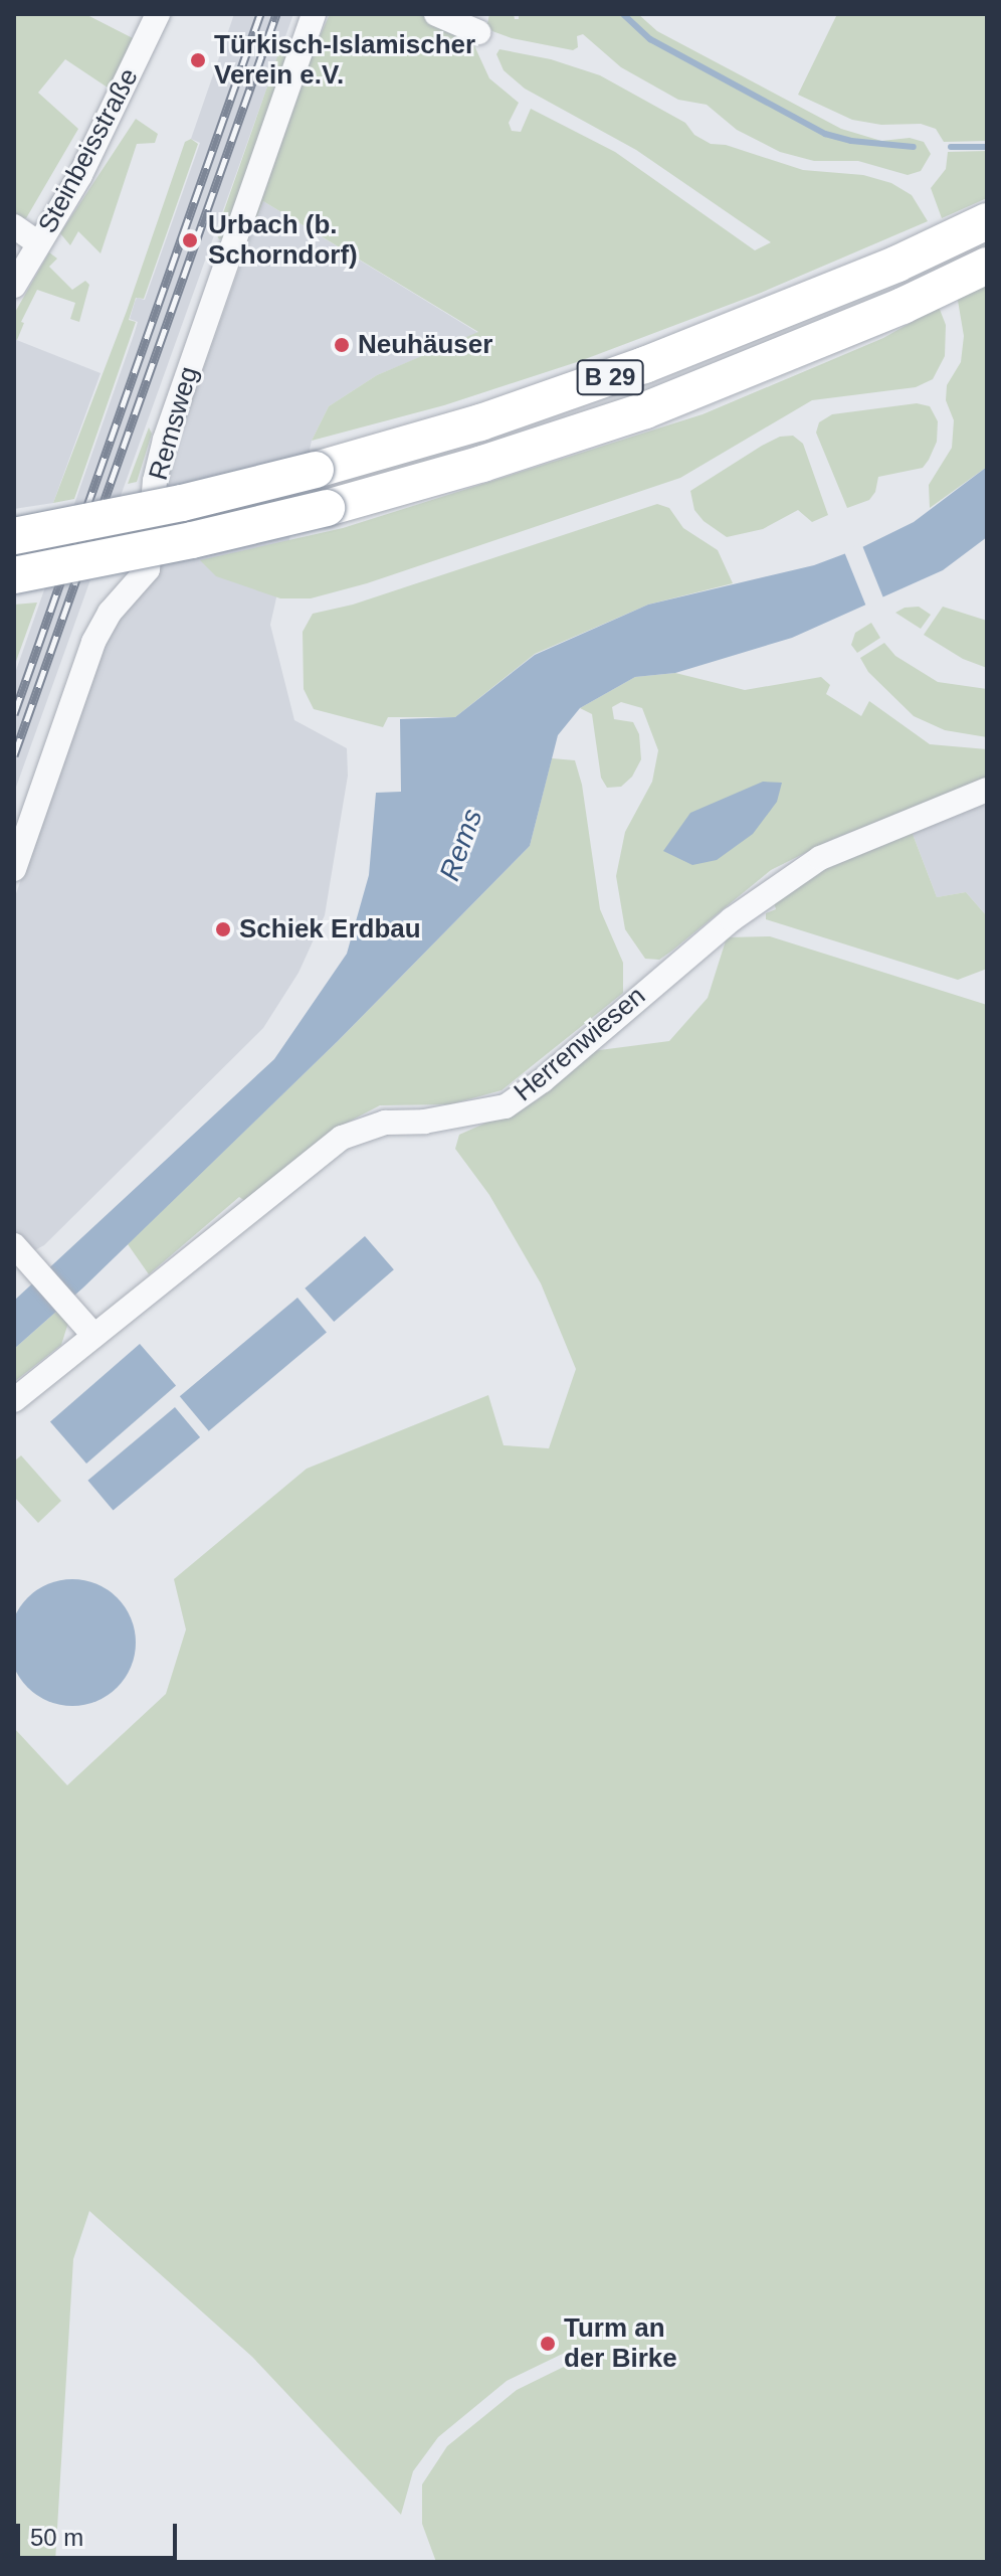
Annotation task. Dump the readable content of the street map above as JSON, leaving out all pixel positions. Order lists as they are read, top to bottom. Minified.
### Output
{"streets":{"highway":["B 29"],"street":["Steinbeisstraße","Remsweg","Herrenwiesen"]},"water":["Rems"],"places":["Türkisch-Islamischer Verein e.V.","Urbach (b. Schorndorf)","Neuhäuser","Schiek Erdbau","Turm an der Birke"],"scale_bar":"50 m"}
